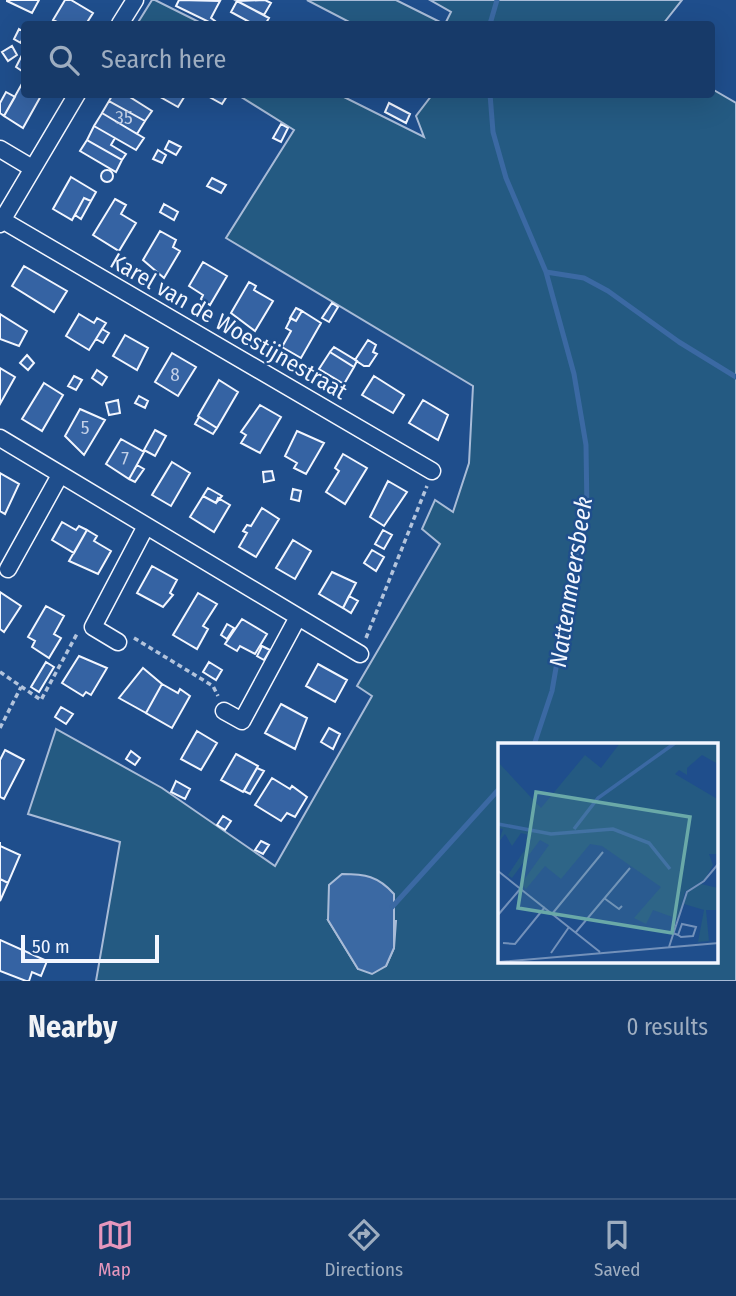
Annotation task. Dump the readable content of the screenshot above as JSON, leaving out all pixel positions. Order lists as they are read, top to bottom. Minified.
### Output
{"streets":{"street":["Karel van de Woestijnestraat"]},"water":["Nattenmeersbeek"],"house_numbers":["35","8","5","7"],"scale_bar":"50 m","page":{"search":"Search here","scale":"50 m","heading":["Nearby","0 results"],"nav":["Map","Directions","Saved"]}}
